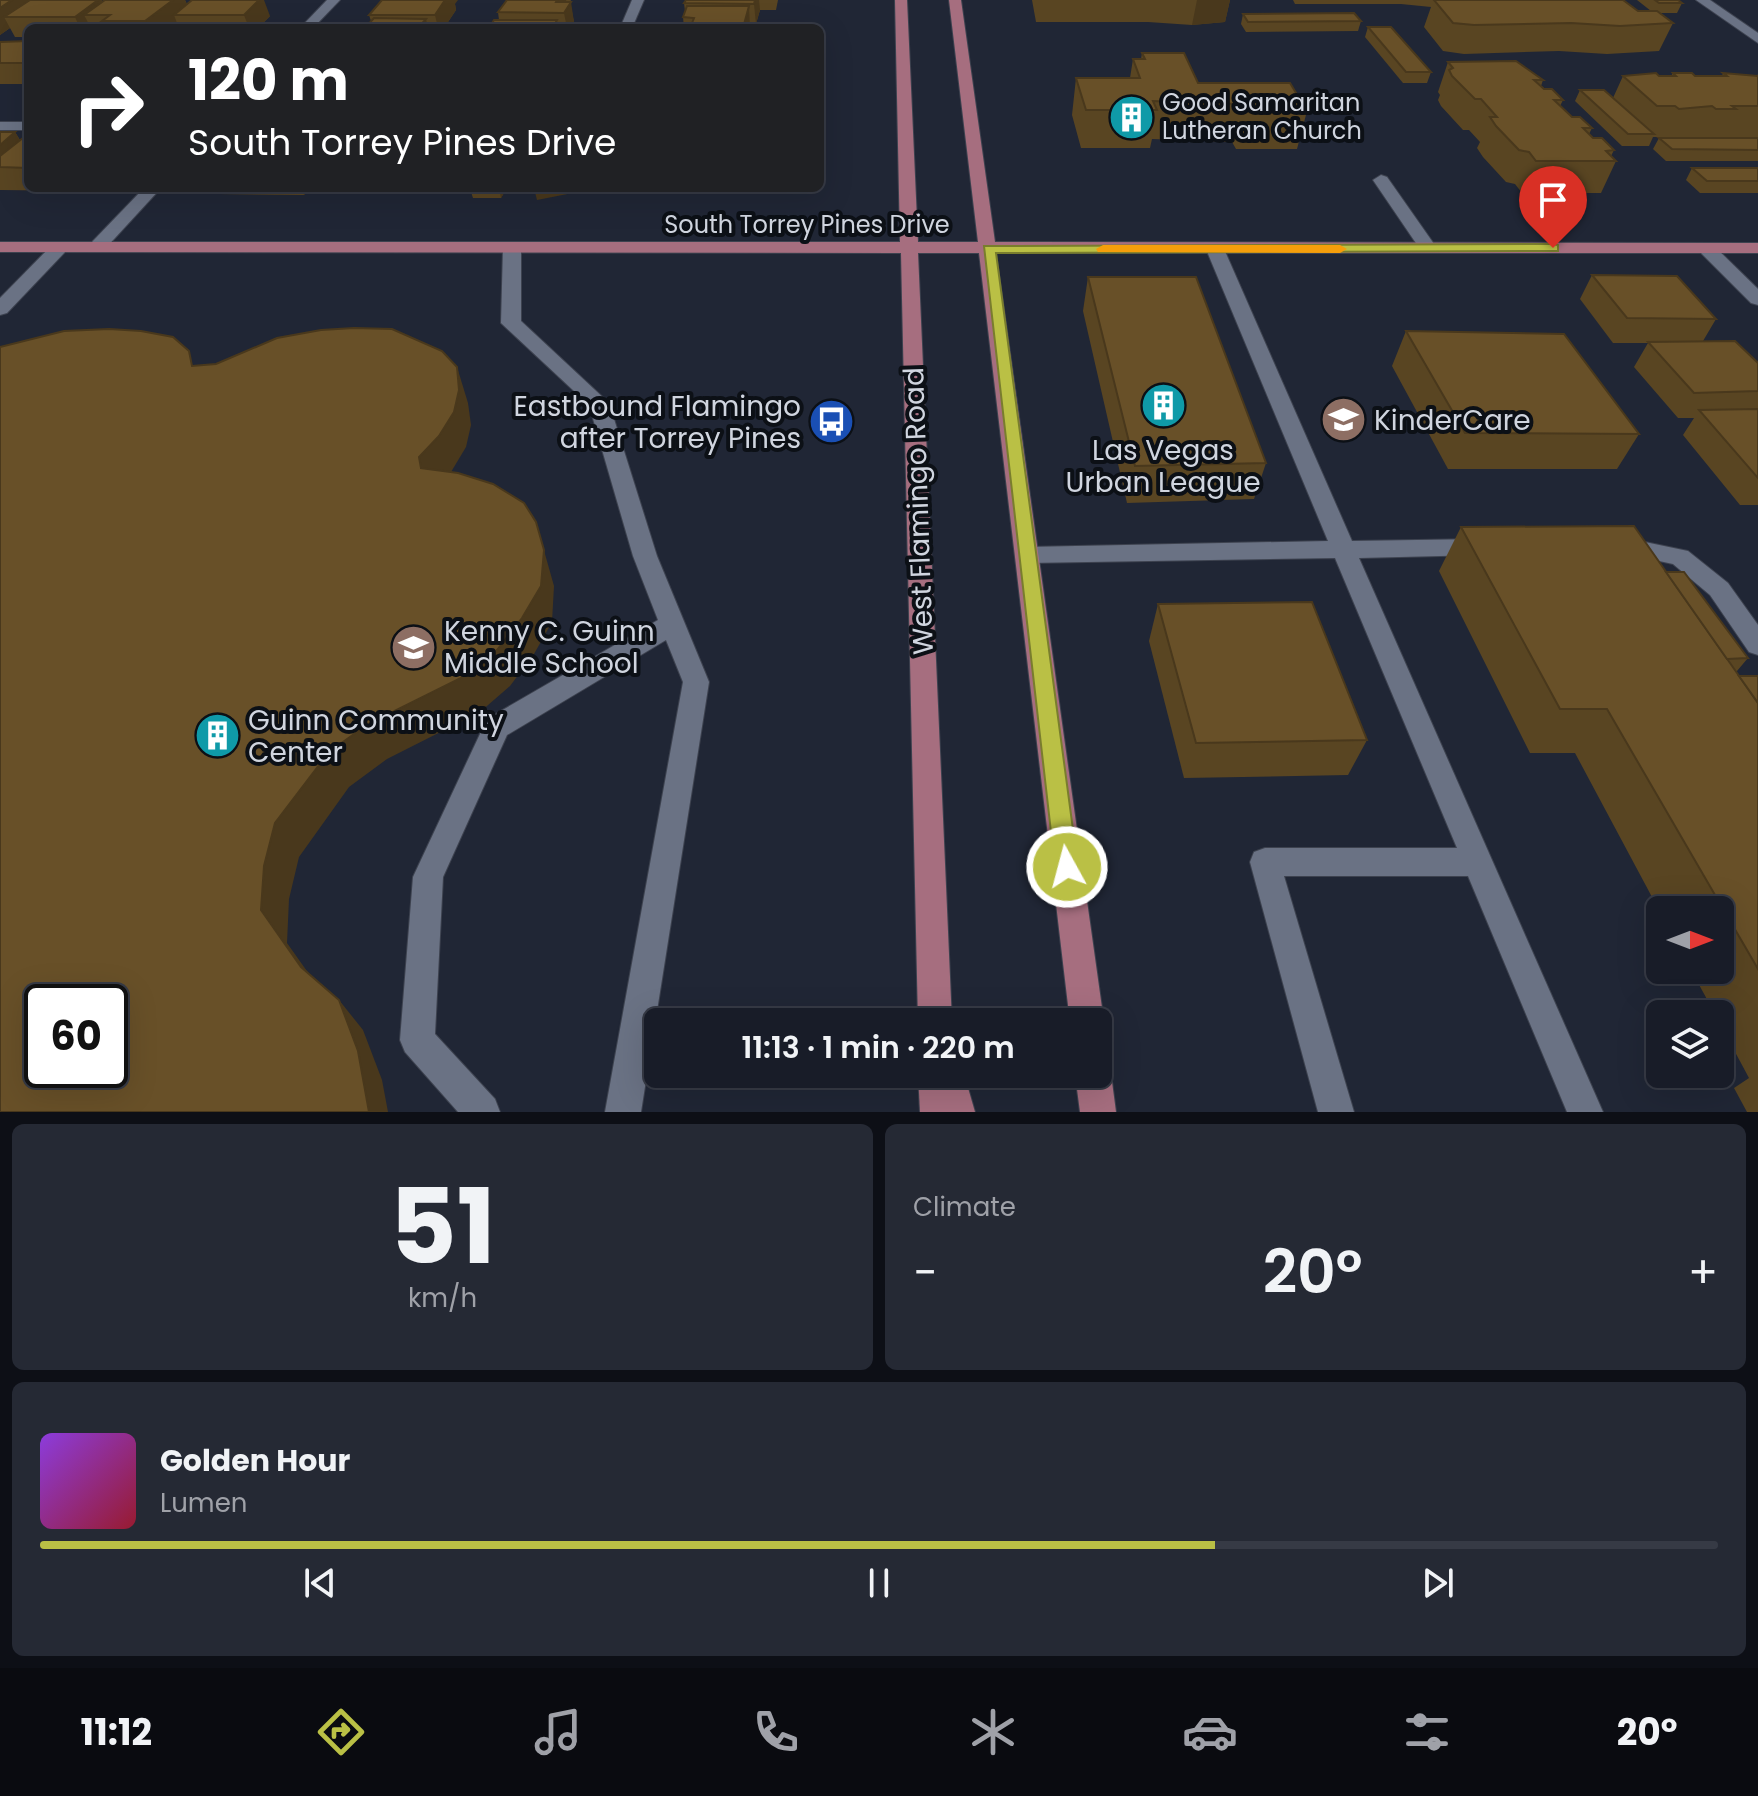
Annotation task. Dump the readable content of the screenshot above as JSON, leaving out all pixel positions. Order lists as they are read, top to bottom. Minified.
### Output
{"streets":{"main road":["South Torrey Pines Drive","West Flamingo Road"]},"crossings":[["South Torrey Pines Drive","West Flamingo Road"]],"places":{"building":["Good Samaritan Lutheran Church","Las Vegas Urban League","Guinn Community Center"],"school or university":["KinderCare","Kenny C. Guinn Middle School"],"bus stop":["Eastbound Flamingo after Torrey Pines"]},"north":"right","page":{"turn":["120 m","South Torrey Pines Drive"],"limit":"60","trip":"11:13 · 1 min · 220 m","tile":[["51","km/h"],"Climate"],"heat":["−","20°","+"],"song":["Golden Hour","Lumen"],"tabs":["11:12","20°"]}}
